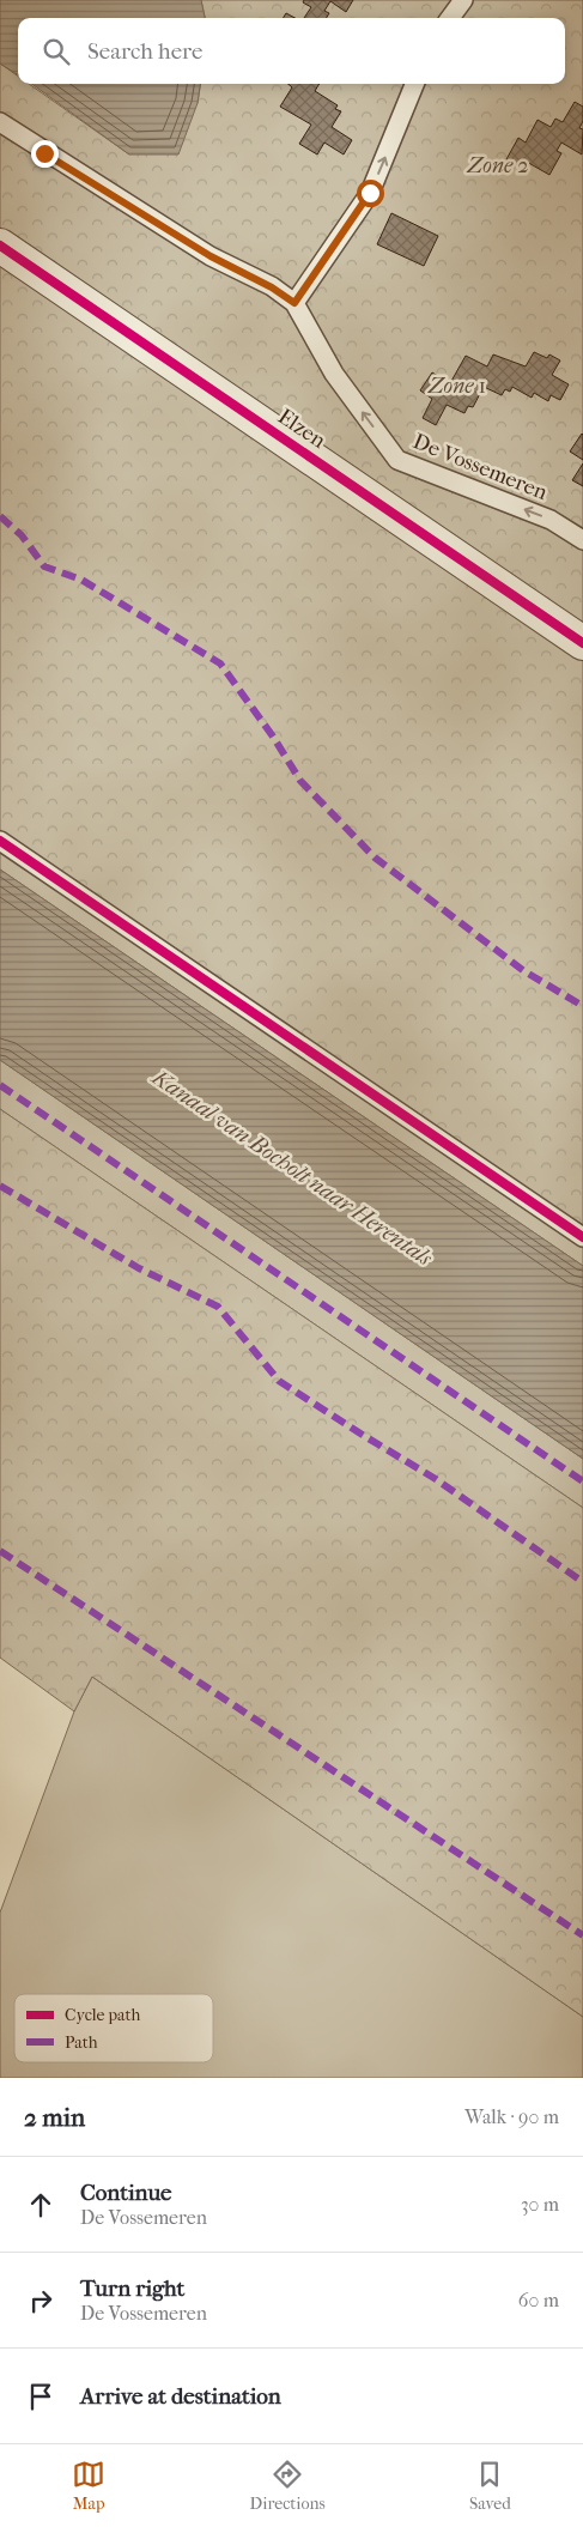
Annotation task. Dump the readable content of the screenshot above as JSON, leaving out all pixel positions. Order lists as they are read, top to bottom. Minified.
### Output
{"streets":{"street":["Elzen"],"lane":["De Vossemeren"]},"one_way":["De Vossemeren"],"water":["Kanaal van Bocholt naar Herentals"],"parks":["Zone 2","Zone 1"],"legend":["Cycle path","Path"],"page":{"search":"Search here","heading":["2 min","Walk · 90 m"],"list":[["Continue","De Vossemeren","30 m"],["Turn right","De Vossemeren","60 m"],"Arrive at destination"],"nav":["Map","Directions","Saved"]}}
